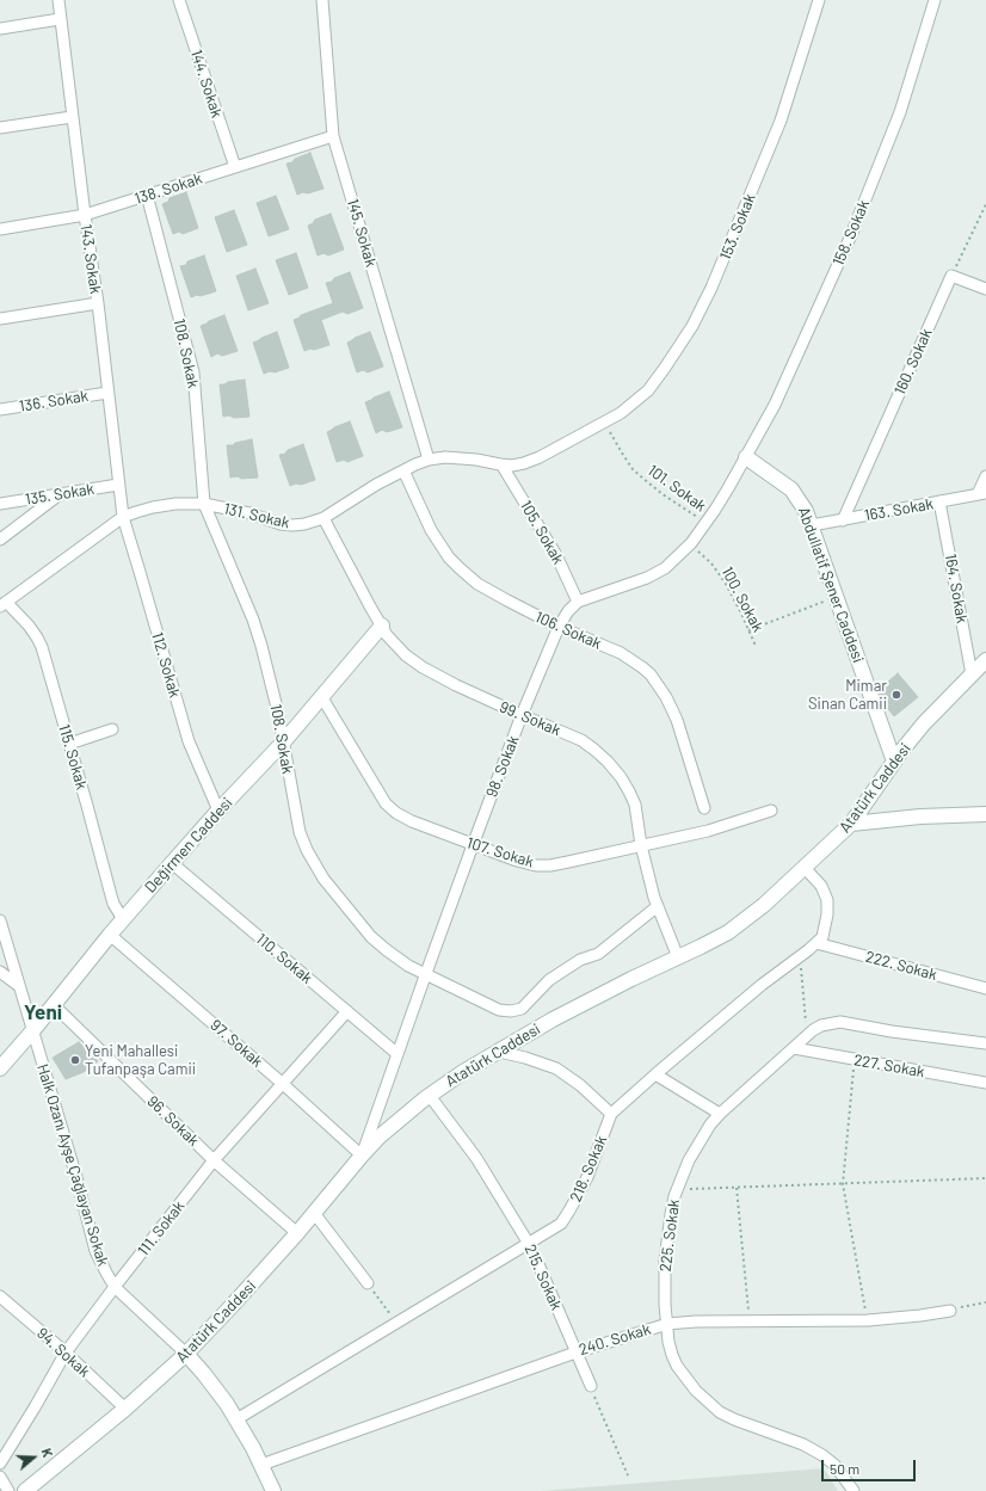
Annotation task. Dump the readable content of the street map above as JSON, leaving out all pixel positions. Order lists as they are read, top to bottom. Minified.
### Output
{"streets":{"street":["144. Sokak","138. Sokak","153. Sokak","145. Sokak","158. Sokak","143. Sokak","108. Sokak","160. Sokak","136. Sokak","135. Sokak","163. Sokak","131. Sokak","105. Sokak","Abdullatif Şener Caddesi","164. Sokak","106. Sokak","112. Sokak","99. Sokak","115. Sokak","98. Sokak","Atatürk Caddesi","Değirmen Caddesi","107. Sokak","110. Sokak","222. Sokak","97. Sokak","227. Sokak","96. Sokak","Halk Ozanı Ayşe Çağlayan Sokak","218. Sokak","111. Sokak","225. Sokak","215. Sokak","240. Sokak","94. Sokak"],"path":["101. Sokak","100. Sokak"]},"crossings":[["144. Sokak","138. Sokak"],["138. Sokak","145. Sokak"],["138. Sokak","143. Sokak"],["138. Sokak","108. Sokak"],["153. Sokak","101. Sokak"],["153. Sokak","131. Sokak"],["145. Sokak","131. Sokak"],["158. Sokak","Abdullatif Şener Caddesi"],["143. Sokak","136. Sokak"],["143. Sokak","135. Sokak"],["143. Sokak","131. Sokak"],["143. Sokak","112. Sokak"],["108. Sokak","131. Sokak"],["108. Sokak","99. Sokak"],["108. Sokak","98. Sokak"],["108. Sokak","Değirmen Caddesi"],["160. Sokak","163. Sokak"],["101. Sokak","131. Sokak"],["163. Sokak","Abdullatif Şener Caddesi"],["163. Sokak","164. Sokak"],["131. Sokak","105. Sokak"],["131. Sokak","106. Sokak"],["131. Sokak","112. Sokak"],["131. Sokak","99. Sokak"],["131. Sokak","115. Sokak"],["105. Sokak","98. Sokak"],["Abdullatif Şener Caddesi","Atatürk Caddesi"],["164. Sokak","Atatürk Caddesi"],["106. Sokak","98. Sokak"],["112. Sokak","Değirmen Caddesi"],["99. Sokak","98. Sokak"],["99. Sokak","Atatürk Caddesi"],["99. Sokak","Değirmen Caddesi"],["99. Sokak","107. Sokak"],["115. Sokak","Değirmen Caddesi"],["98. Sokak","Atatürk Caddesi"],["98. Sokak","107. Sokak"],["98. Sokak","110. Sokak"],["98. Sokak","97. Sokak"],["Atatürk Caddesi","97. Sokak"],["Atatürk Caddesi","96. Sokak"],["Atatürk Caddesi","Halk Ozanı Ayşe Çağlayan Sokak"],["Atatürk Caddesi","218. Sokak"],["Atatürk Caddesi","215. Sokak"],["Atatürk Caddesi","94. Sokak"],["Değirmen Caddesi","107. Sokak"],["Değirmen Caddesi","110. Sokak"],["Değirmen Caddesi","97. Sokak"],["Değirmen Caddesi","96. Sokak"],["Değirmen Caddesi","Halk Ozanı Ayşe Çağlayan Sokak"],["110. Sokak","111. Sokak"],["222. Sokak","218. Sokak"],["97. Sokak","111. Sokak"],["227. Sokak","225. Sokak"],["96. Sokak","111. Sokak"],["Halk Ozanı Ayşe Çağlayan Sokak","111. Sokak"],["218. Sokak","215. Sokak"],["111. Sokak","94. Sokak"],["225. Sokak","240. Sokak"],["215. Sokak","240. Sokak"]],"districts":["Yeni"],"places":["Mimar Sinan Camii","Yeni Mahallesi Tufanpaşa Camii"],"scale_bar":"50 m","north":"right"}
